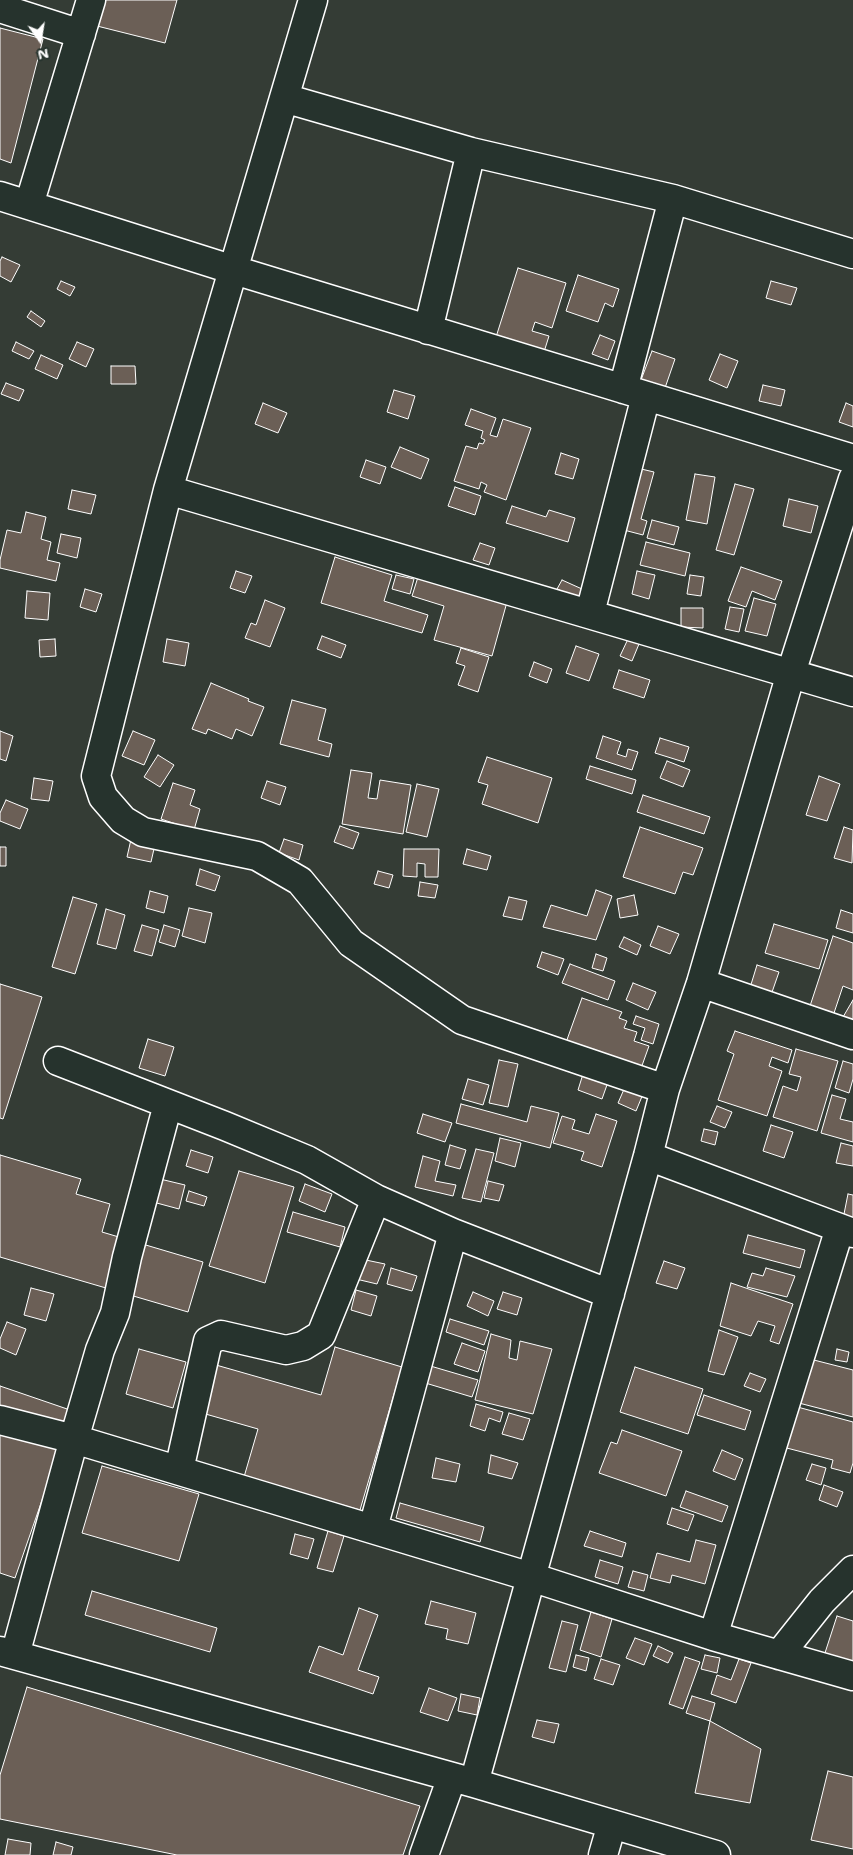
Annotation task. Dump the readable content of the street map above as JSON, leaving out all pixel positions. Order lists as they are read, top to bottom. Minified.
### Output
{"north":"bottom"}
